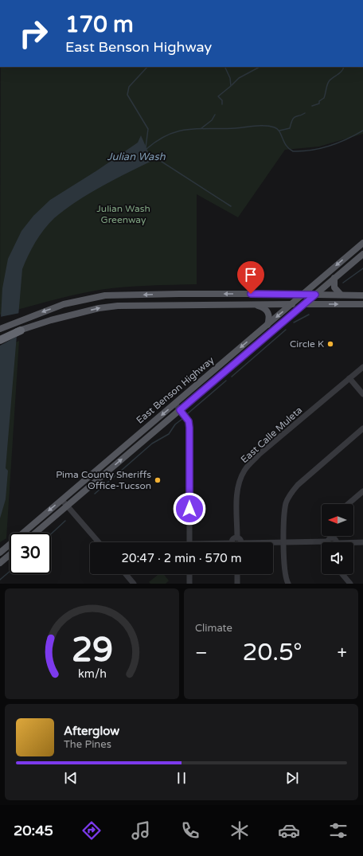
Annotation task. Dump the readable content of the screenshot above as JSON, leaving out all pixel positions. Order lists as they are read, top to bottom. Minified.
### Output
{"streets":{"main road":["East Benson Highway"],"street":["East Calle Muleta"]},"water":["Julian Wash"],"parks":["Julian Wash Greenway"],"places":["Circle K","Pima County Sheriffs Office-Tucson"],"north":"left","page":{"turn":["170 m","East Benson Highway"],"limit":"30","trip":"20:47 · 2 min · 570 m","tile":"Climate","heat":["−","20.5°","+"],"song":["Afterglow","The Pines"],"tabs":"20:45","gauge":["29","km/h"]}}
